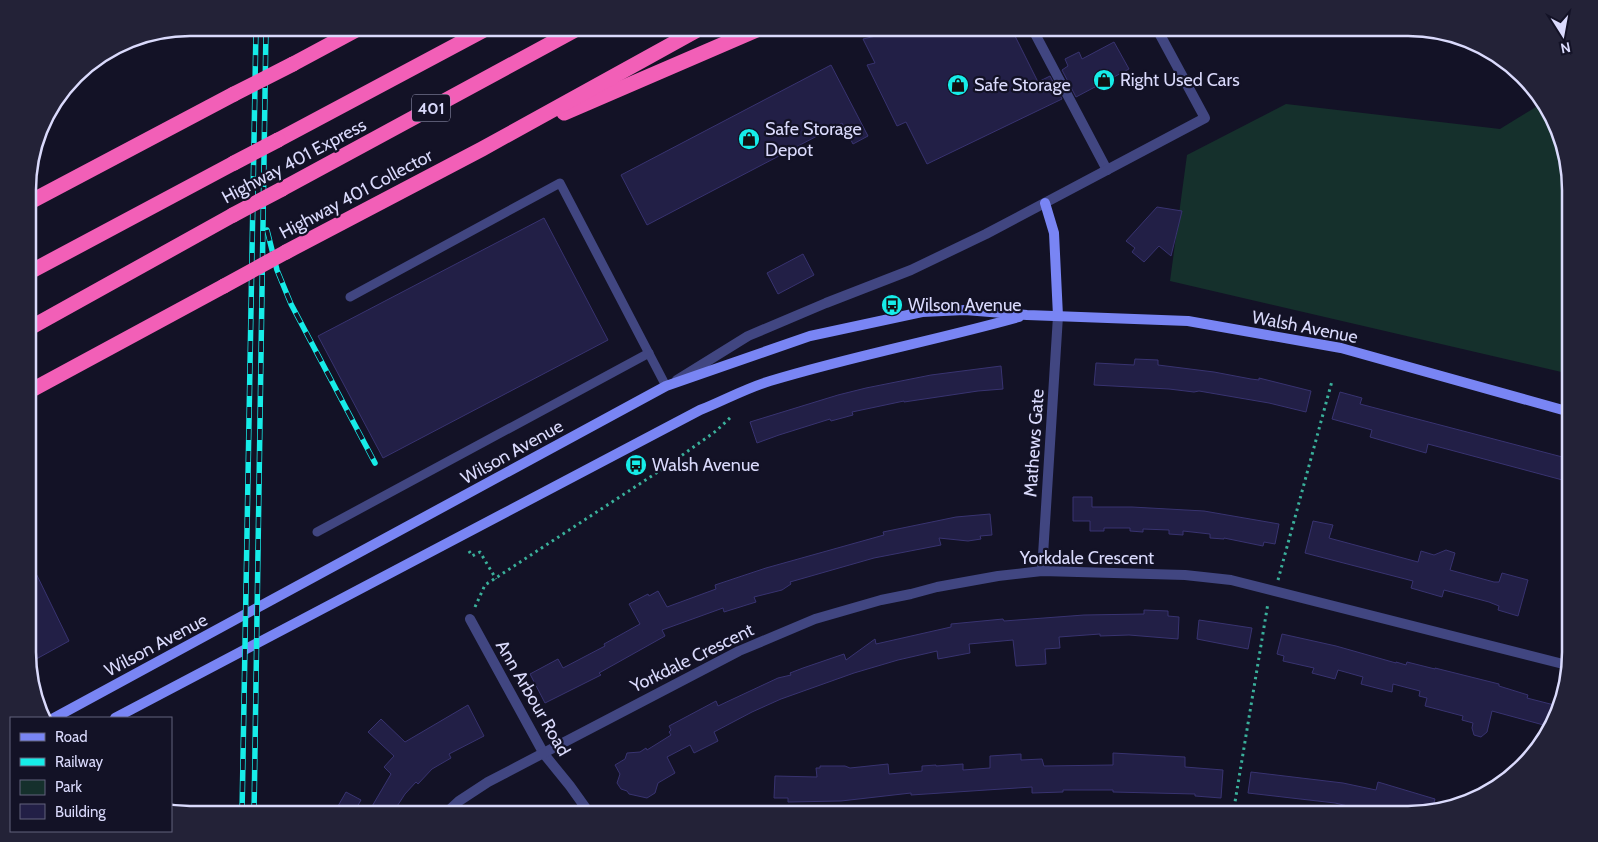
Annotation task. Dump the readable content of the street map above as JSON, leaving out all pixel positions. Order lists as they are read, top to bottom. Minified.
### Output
{"streets":{"highway":["401","Highway 401 Express","Highway 401 Collector"],"main road":["Walsh Avenue","Wilson Avenue"],"street":["Mathews Gate","Yorkdale Crescent","Ann Arbour Road"]},"crossings":[["Walsh Avenue","Mathews Gate"],["Walsh Avenue","Wilson Avenue"],["Mathews Gate","Yorkdale Crescent"],["Yorkdale Crescent","Ann Arbour Road"]],"places":{"shop":["Right Used Cars","Safe Storage","Safe Storage Depot"],"bus stop":["Wilson Avenue","Walsh Avenue"]},"legend":["Road","Railway","Park","Building"],"north":"bottom"}
